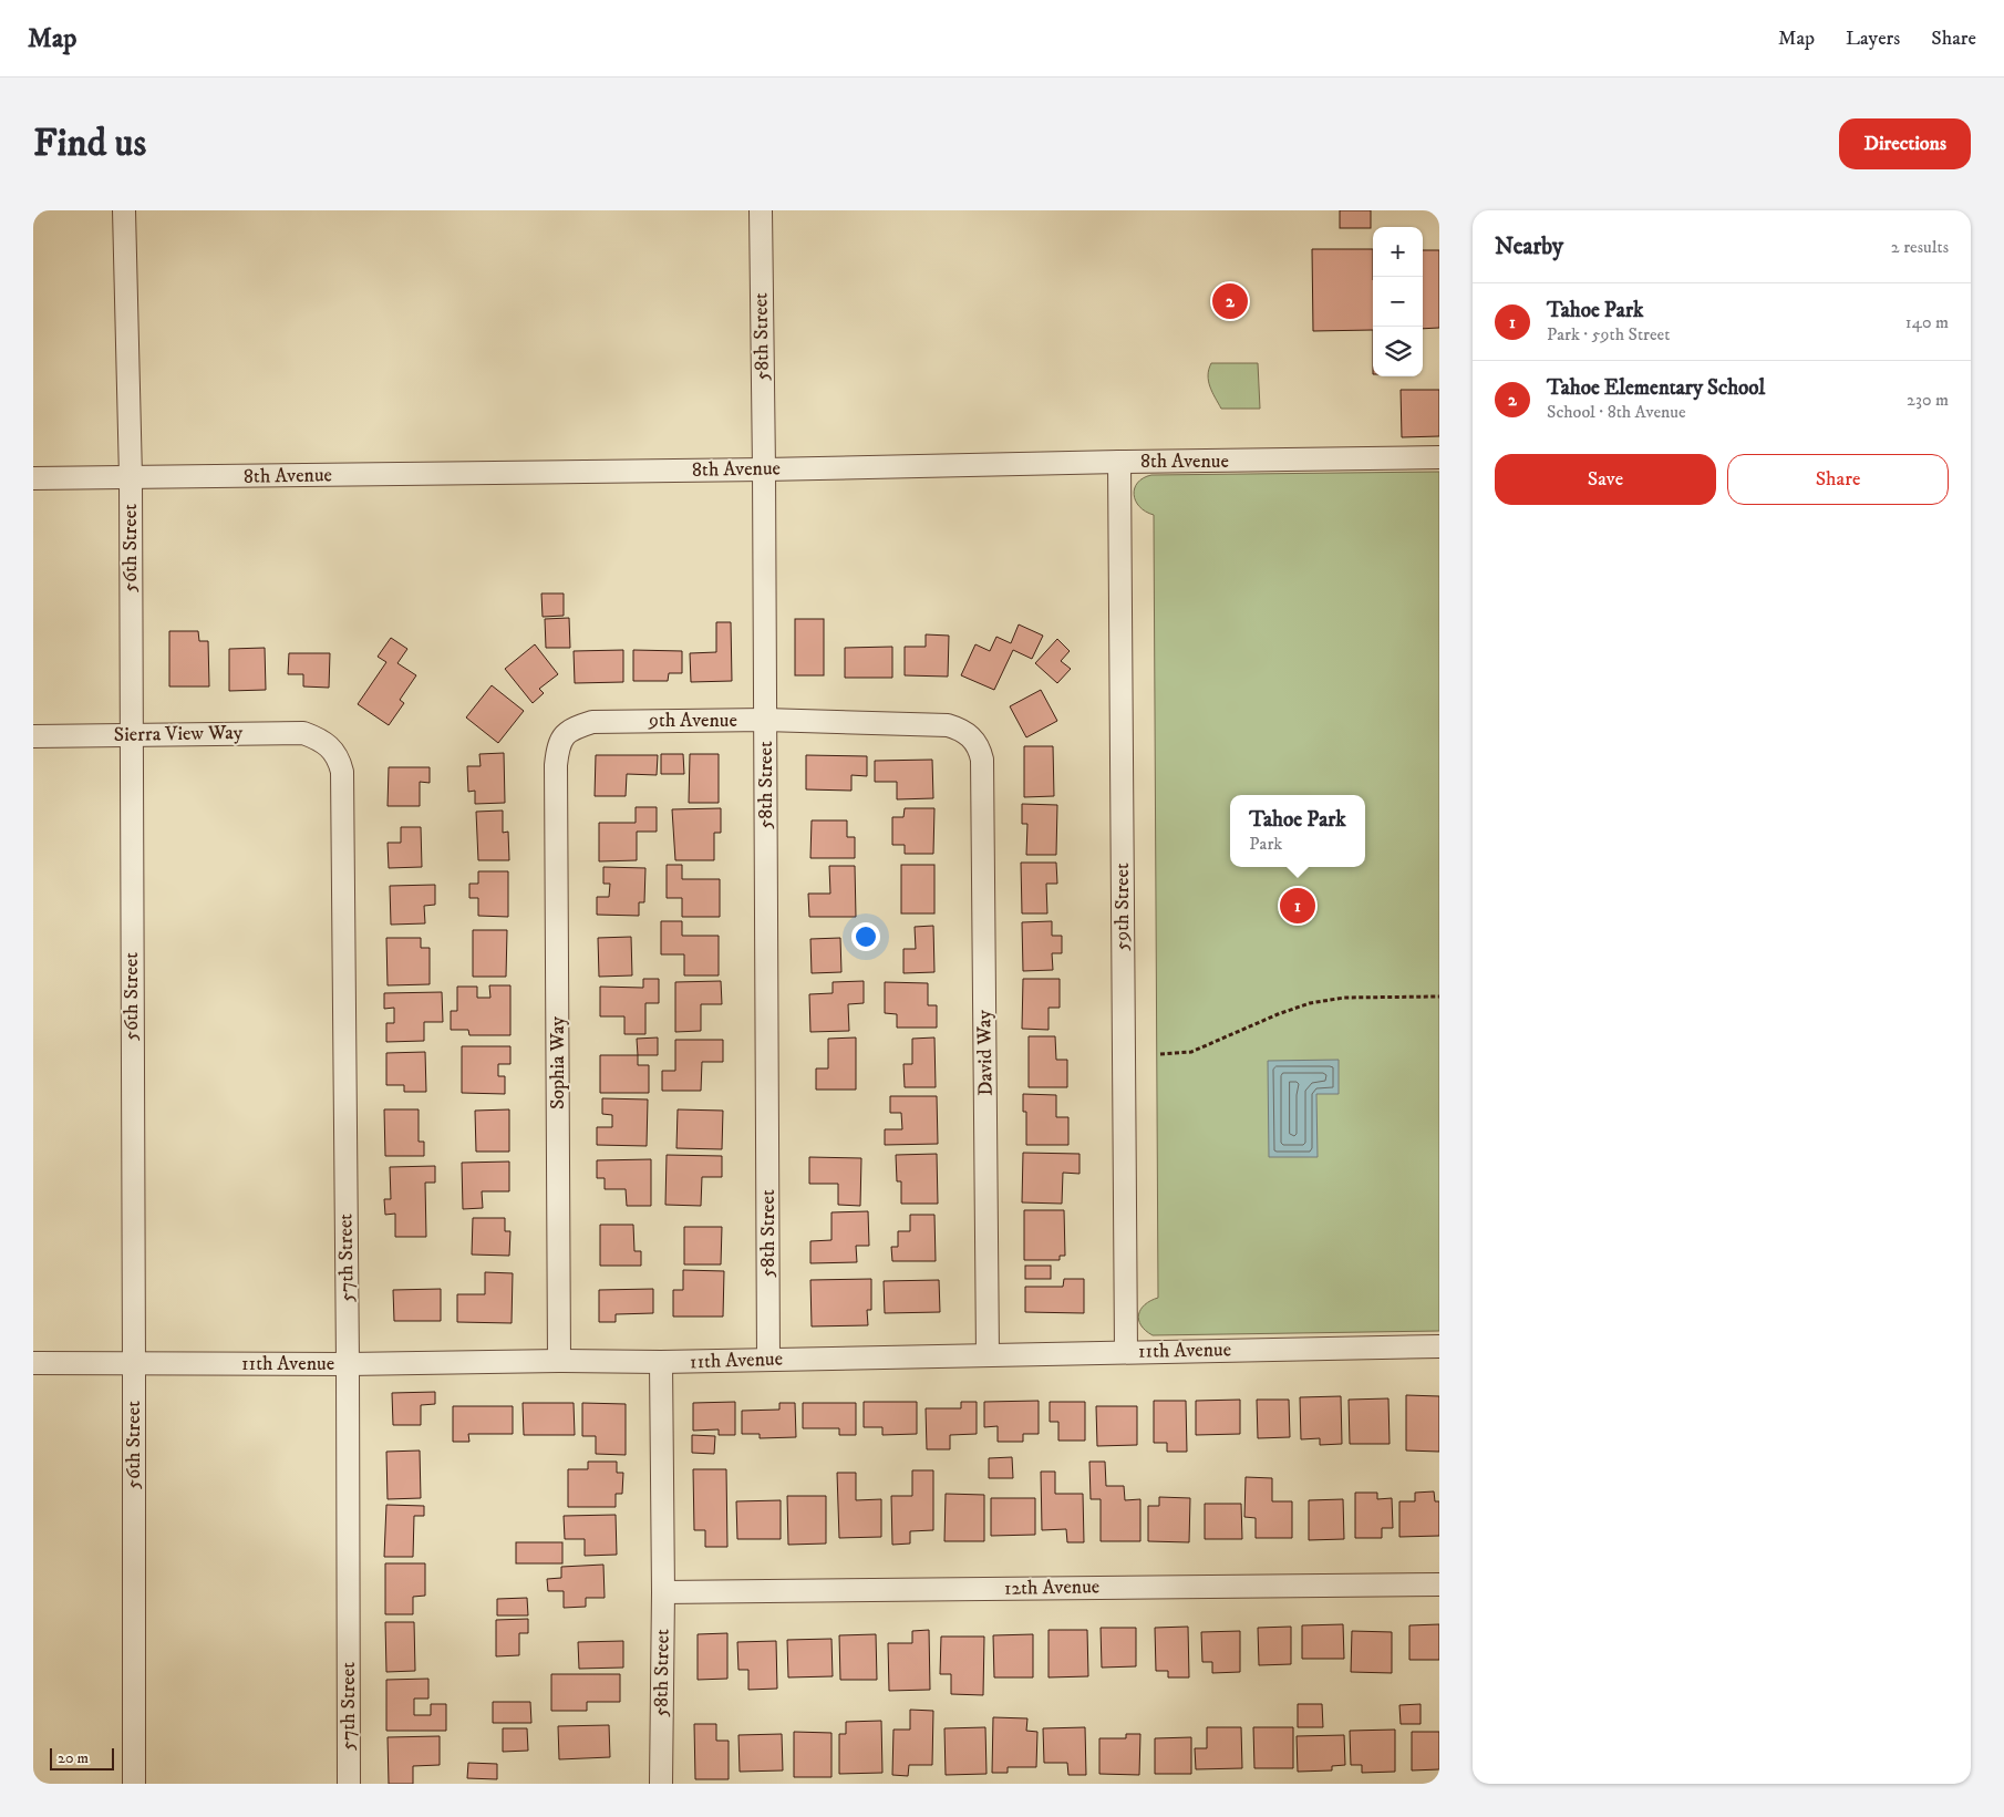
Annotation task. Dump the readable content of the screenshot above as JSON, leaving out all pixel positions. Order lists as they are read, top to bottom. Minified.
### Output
{"streets":{"street":["58th Street","8th Avenue","56th Street","9th Avenue","Sierra View Way","59th Street","David Way","Sophia Way","57th Street","11th Avenue","12th Avenue"]},"crossings":[["58th Street","8th Avenue"],["58th Street","9th Avenue"],["58th Street","11th Avenue"],["58th Street","12th Avenue"],["8th Avenue","56th Street"],["8th Avenue","59th Street"],["56th Street","Sierra View Way"],["56th Street","11th Avenue"],["9th Avenue","David Way"],["9th Avenue","Sophia Way"],["Sierra View Way","57th Street"],["59th Street","11th Avenue"],["David Way","11th Avenue"],["Sophia Way","11th Avenue"],["57th Street","11th Avenue"]],"scale_bar":"20 m","page":{"header":"Map","nav":["Map","Layers","Share"],"buttons":["Directions",["Save","Share"]],"title":"Find us","heading":["Nearby","2 results"],"map_buttons":["+","−"],"pins":["2","1"],"list":[{"mark":"1","name":"Tahoe Park","note":"Park · 59th Street","value":"140 m"},{"mark":"2","name":"Tahoe Elementary School","note":"School · 8th Avenue","value":"230 m"}],"popup":["Tahoe Park","Park"],"scale":"20 m"}}
